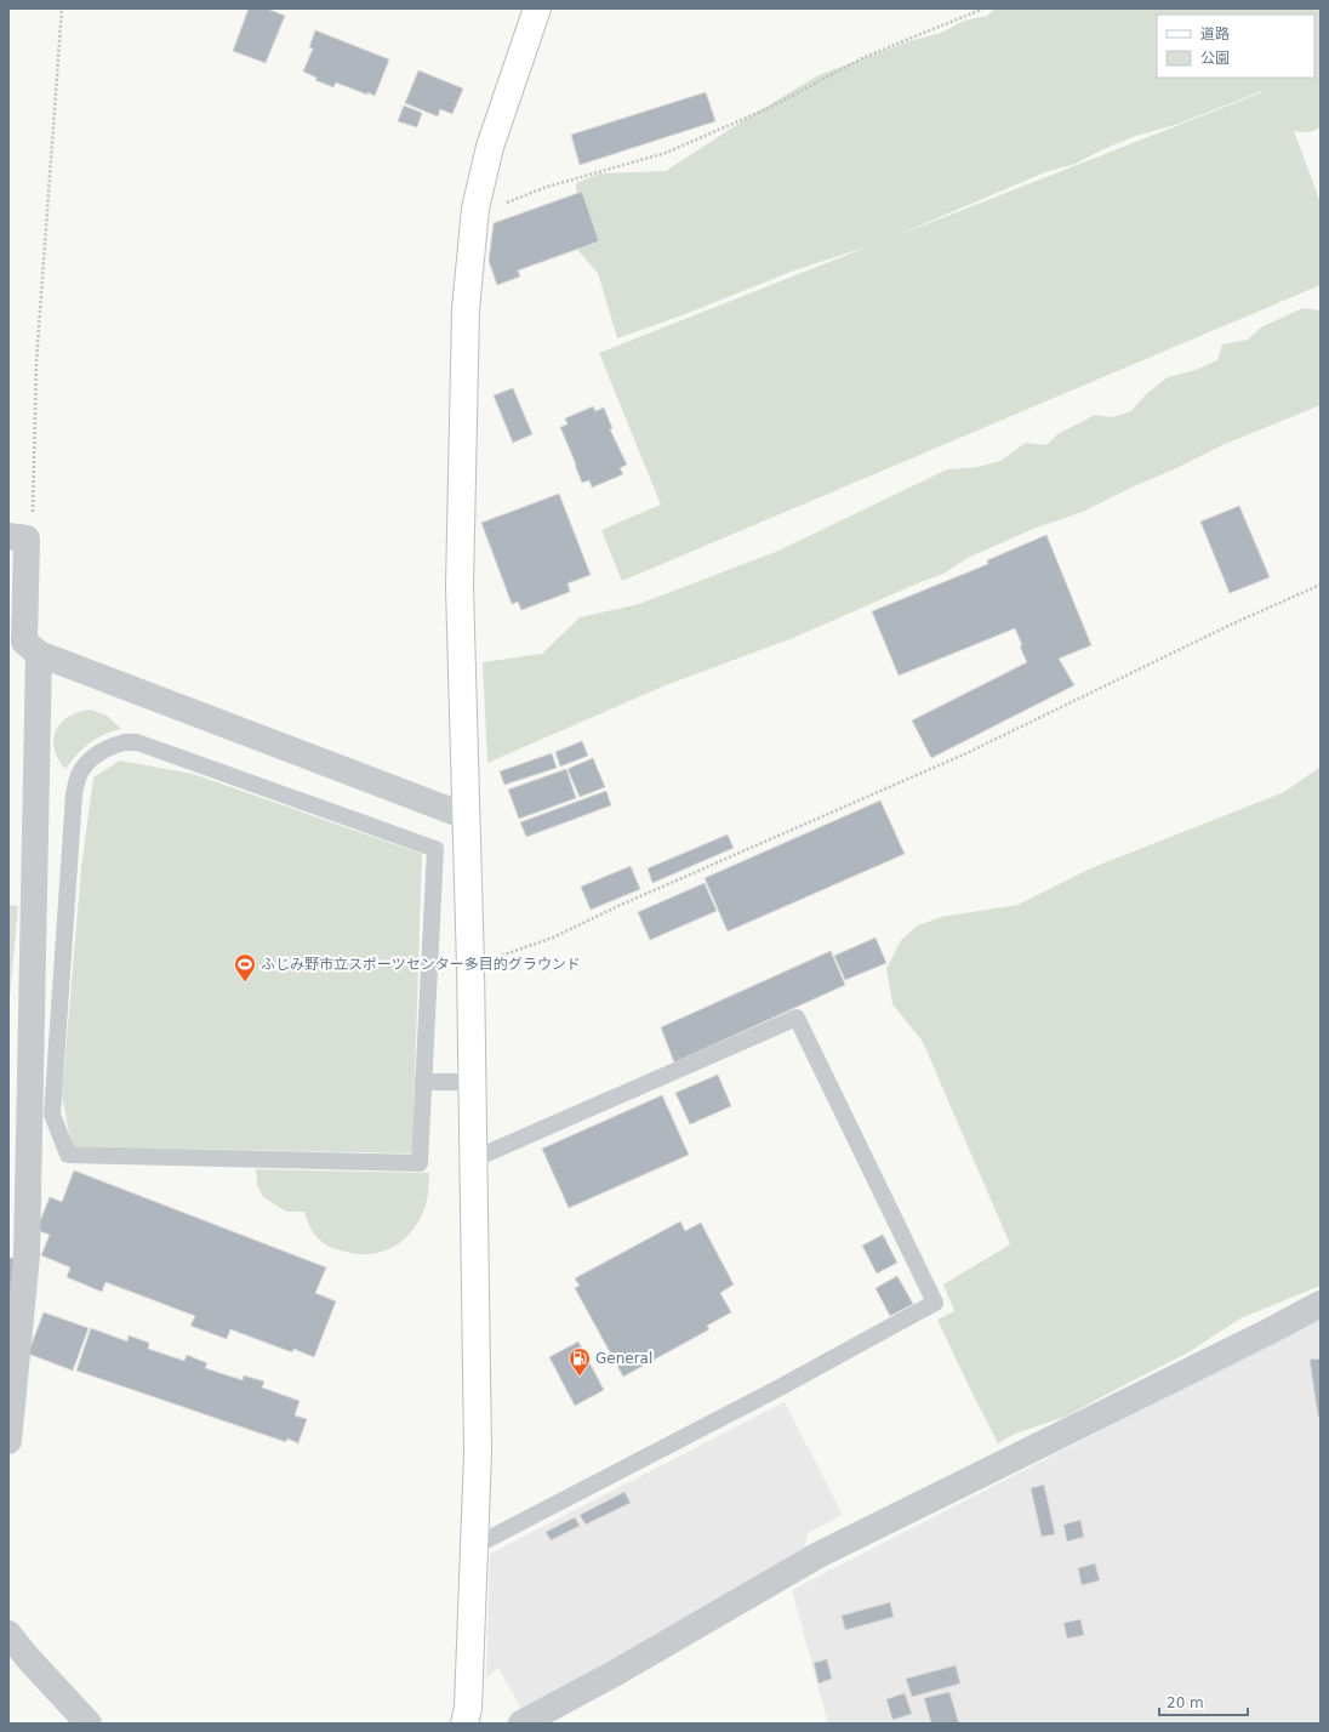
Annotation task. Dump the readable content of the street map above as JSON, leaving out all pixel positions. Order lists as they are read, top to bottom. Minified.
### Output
{"places":{"sports":["ふじみ野市⽴スポーツセンター多⽬的グラウンド"],"fuel station":["General"]},"legend":["道路","公園"],"scale_bar":"20 m"}
